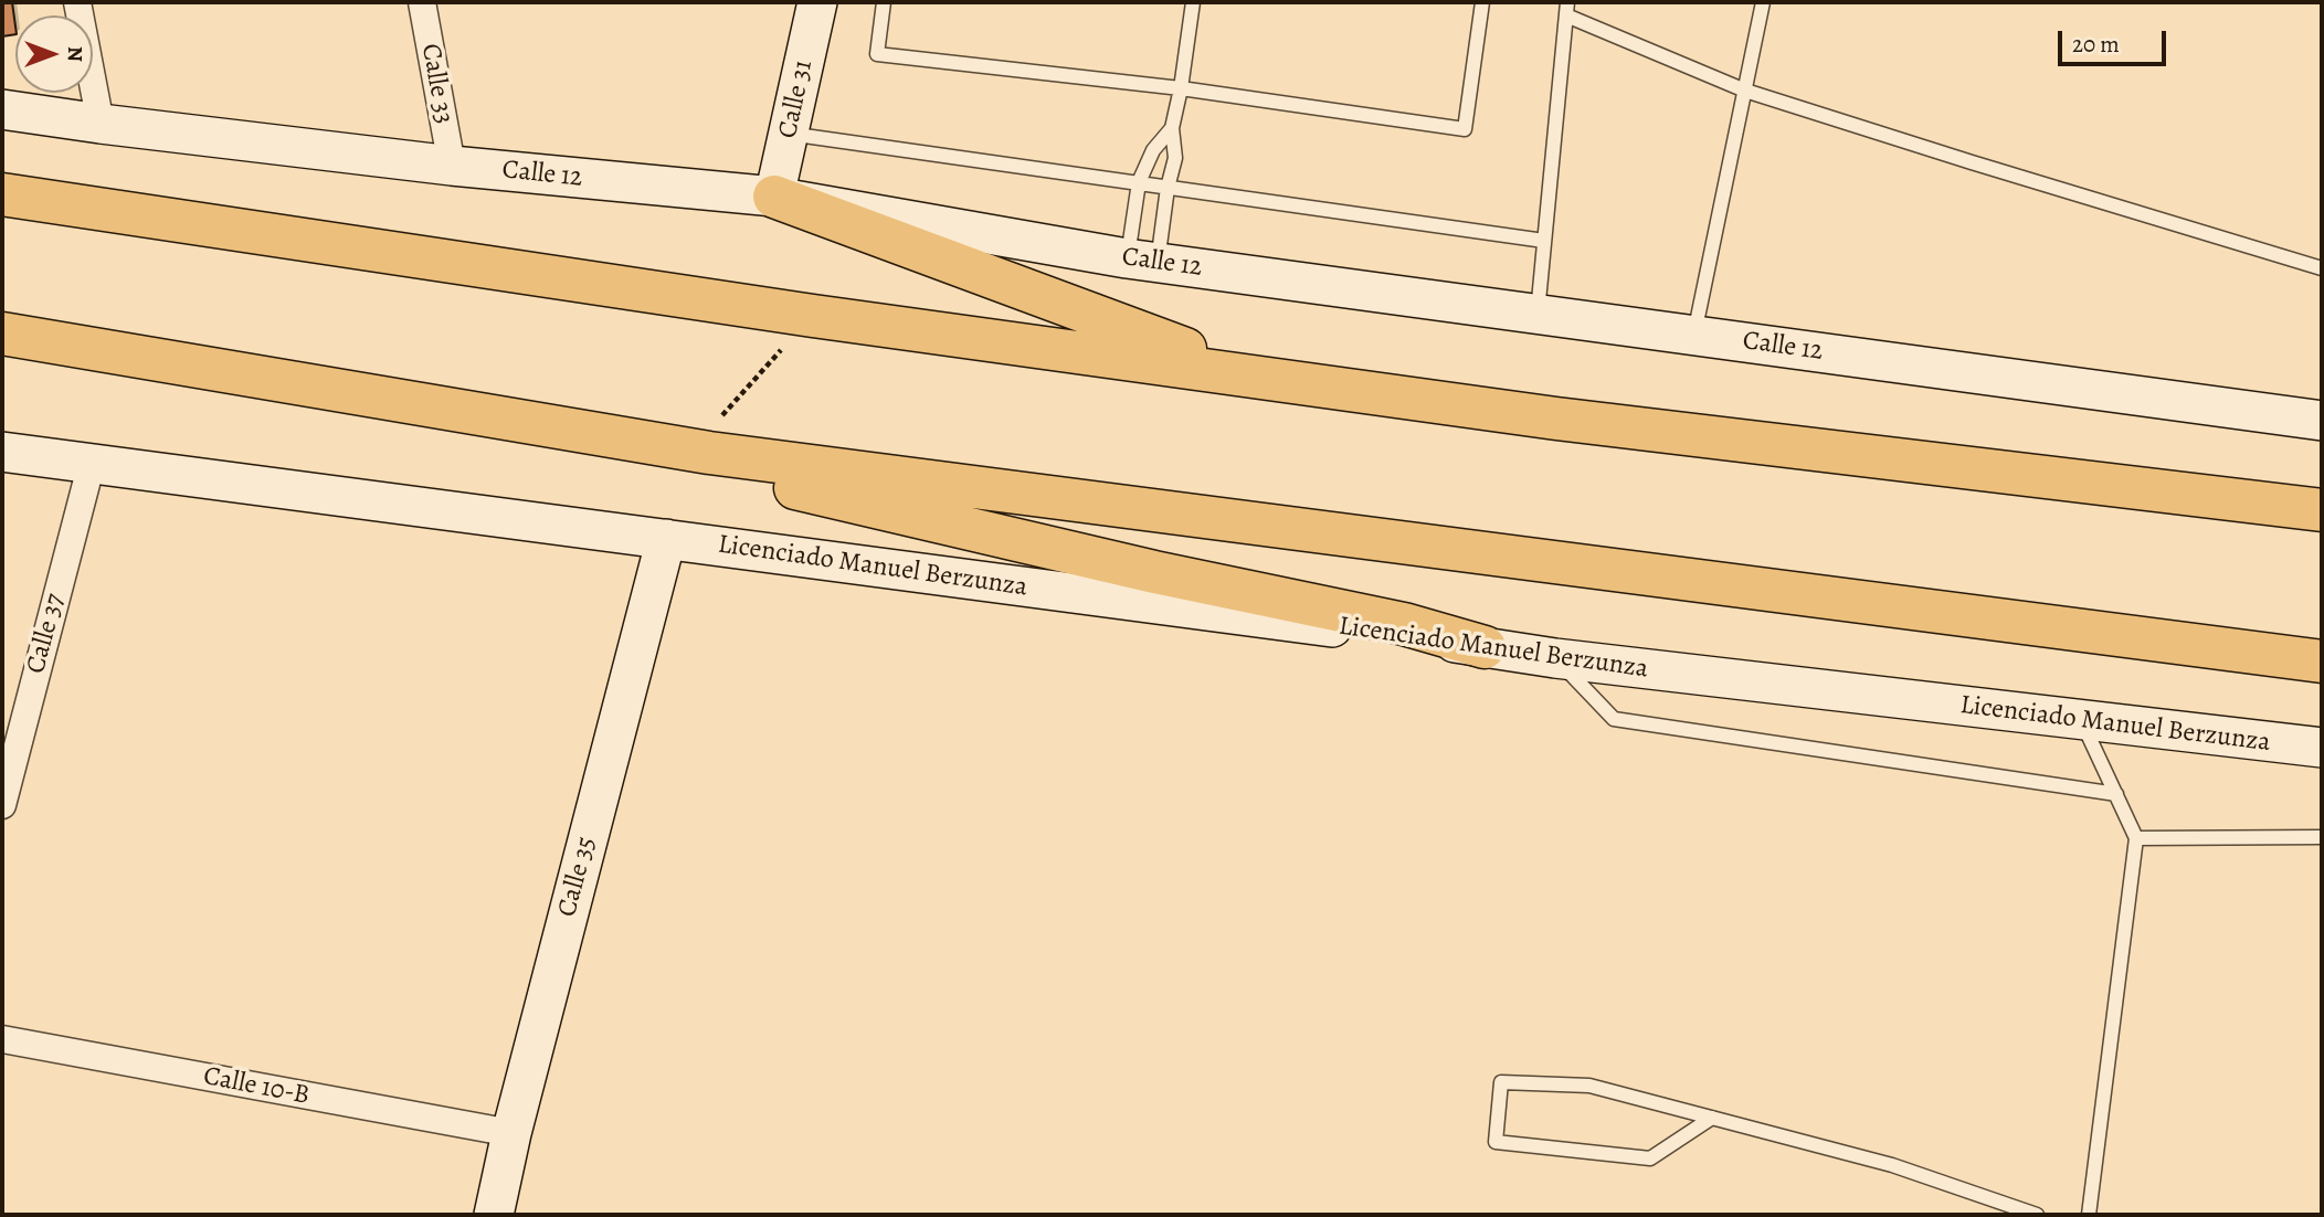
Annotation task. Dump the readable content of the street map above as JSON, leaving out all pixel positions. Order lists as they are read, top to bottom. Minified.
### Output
{"streets":{"main road":["Calle 31","Calle 12","Licenciado Manuel Berzunza","Calle 35"],"street":["Calle 33","Calle 37","Calle 10-B"]},"crossings":[["Calle 33","Calle 12"],["Calle 31","Calle 12"],["Licenciado Manuel Berzunza","Calle 35"],["Calle 35","Calle 10-B"]],"scale_bar":"20 m","north":"right"}
